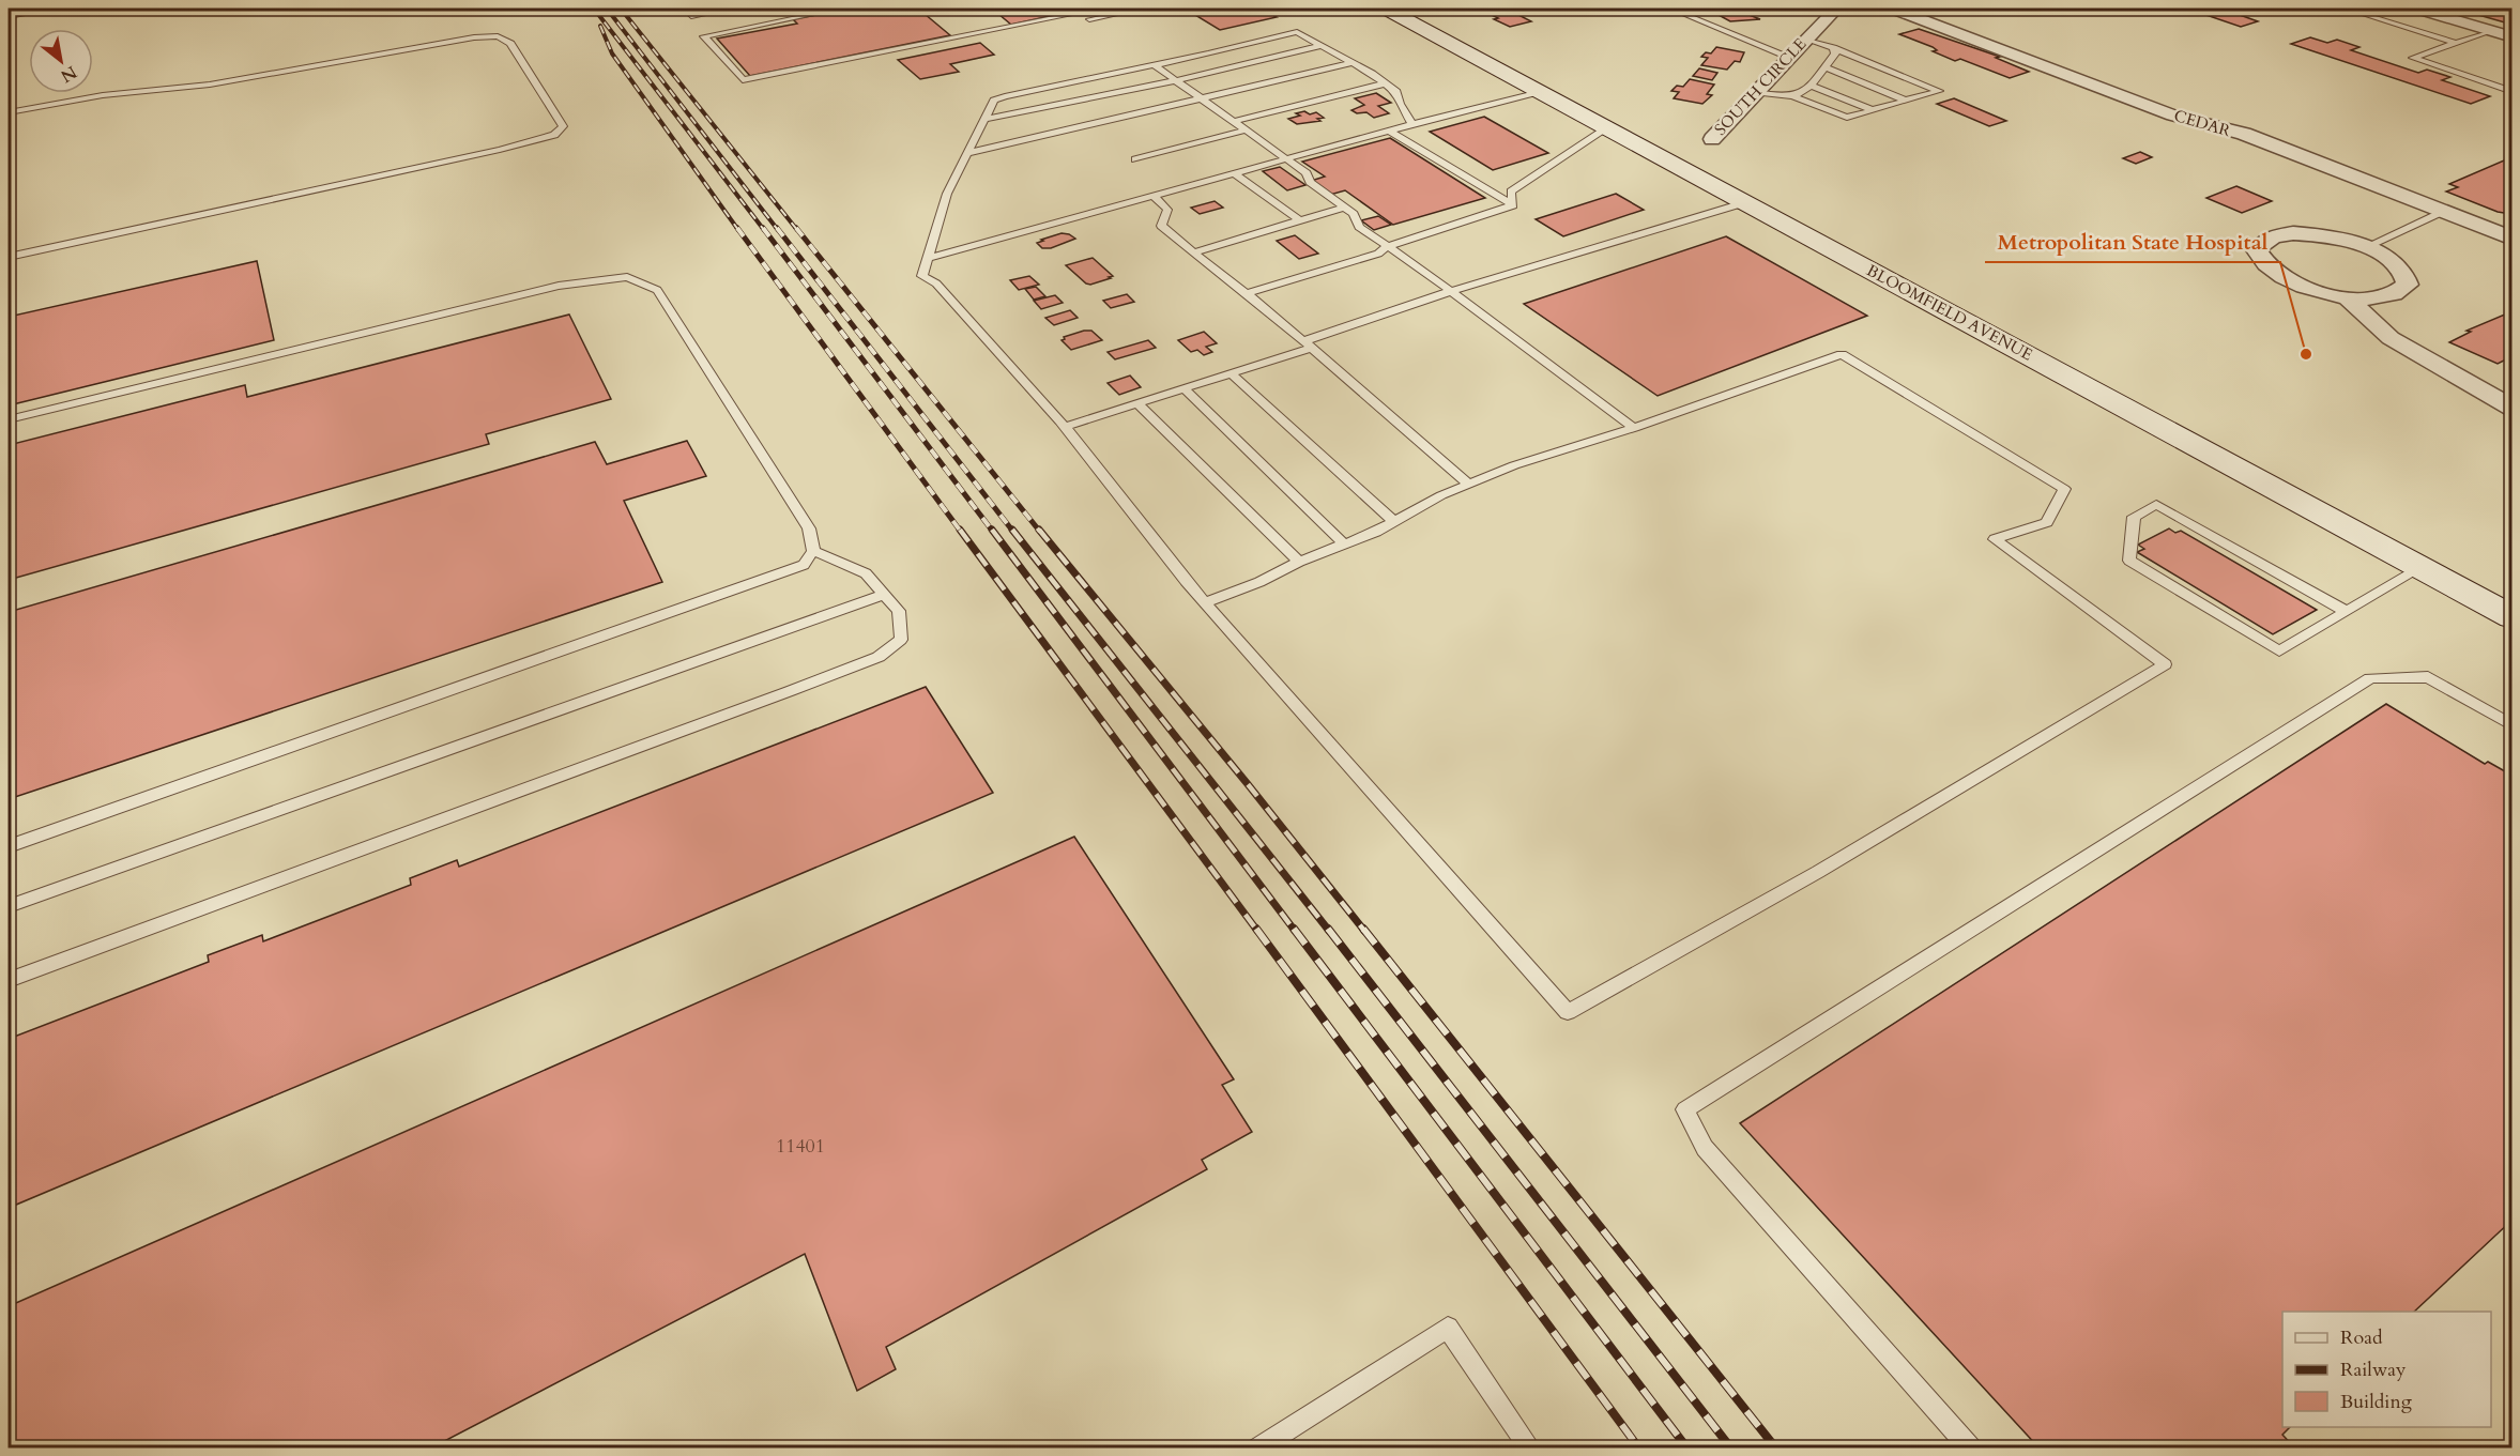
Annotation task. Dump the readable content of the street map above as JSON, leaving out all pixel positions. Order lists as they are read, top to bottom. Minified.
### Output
{"streets":{"main road":["BLOOMFIELD AVENUE"],"street":["SOUTH CIRCLE","CEDAR"]},"places":["Metropolitan State Hospital"],"house_numbers":["11401"],"legend":["Road","Railway","Building"],"north":"bottom right"}
